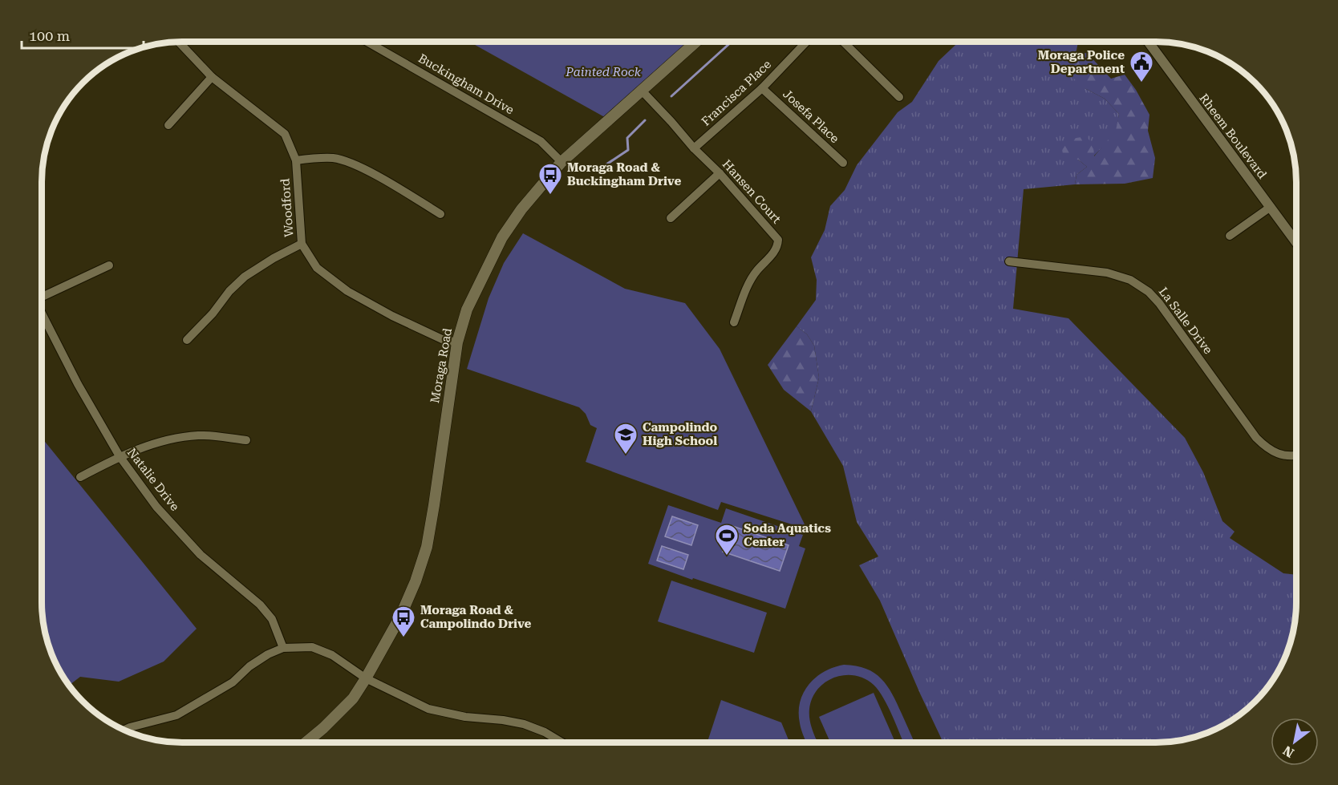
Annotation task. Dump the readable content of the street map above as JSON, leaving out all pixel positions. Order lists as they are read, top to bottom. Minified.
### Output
{"streets":{"main road":["Moraga Road"],"street":["Buckingham Drive","Francisca Place","Josefa Place","Rheem Boulevard","Hansen Court","Woodford","La Salle Drive","Natalie Drive"]},"crossings":[["Buckingham Drive","Moraga Road"],["Francisca Place","Josefa Place"],["Francisca Place","Hansen Court"],["Hansen Court","Moraga Road"],["Woodford","Moraga Road"]],"parks":["Painted Rock"],"places":{"public building":["Moraga Police Department"],"bus stop":["Moraga Road & Buckingham Drive","Moraga Road & Campolindo Drive"],"school or university":["Campolindo High School"],"sports":["Soda Aquatics Center"]},"scale_bar":"100 m","north":"bottom left"}
